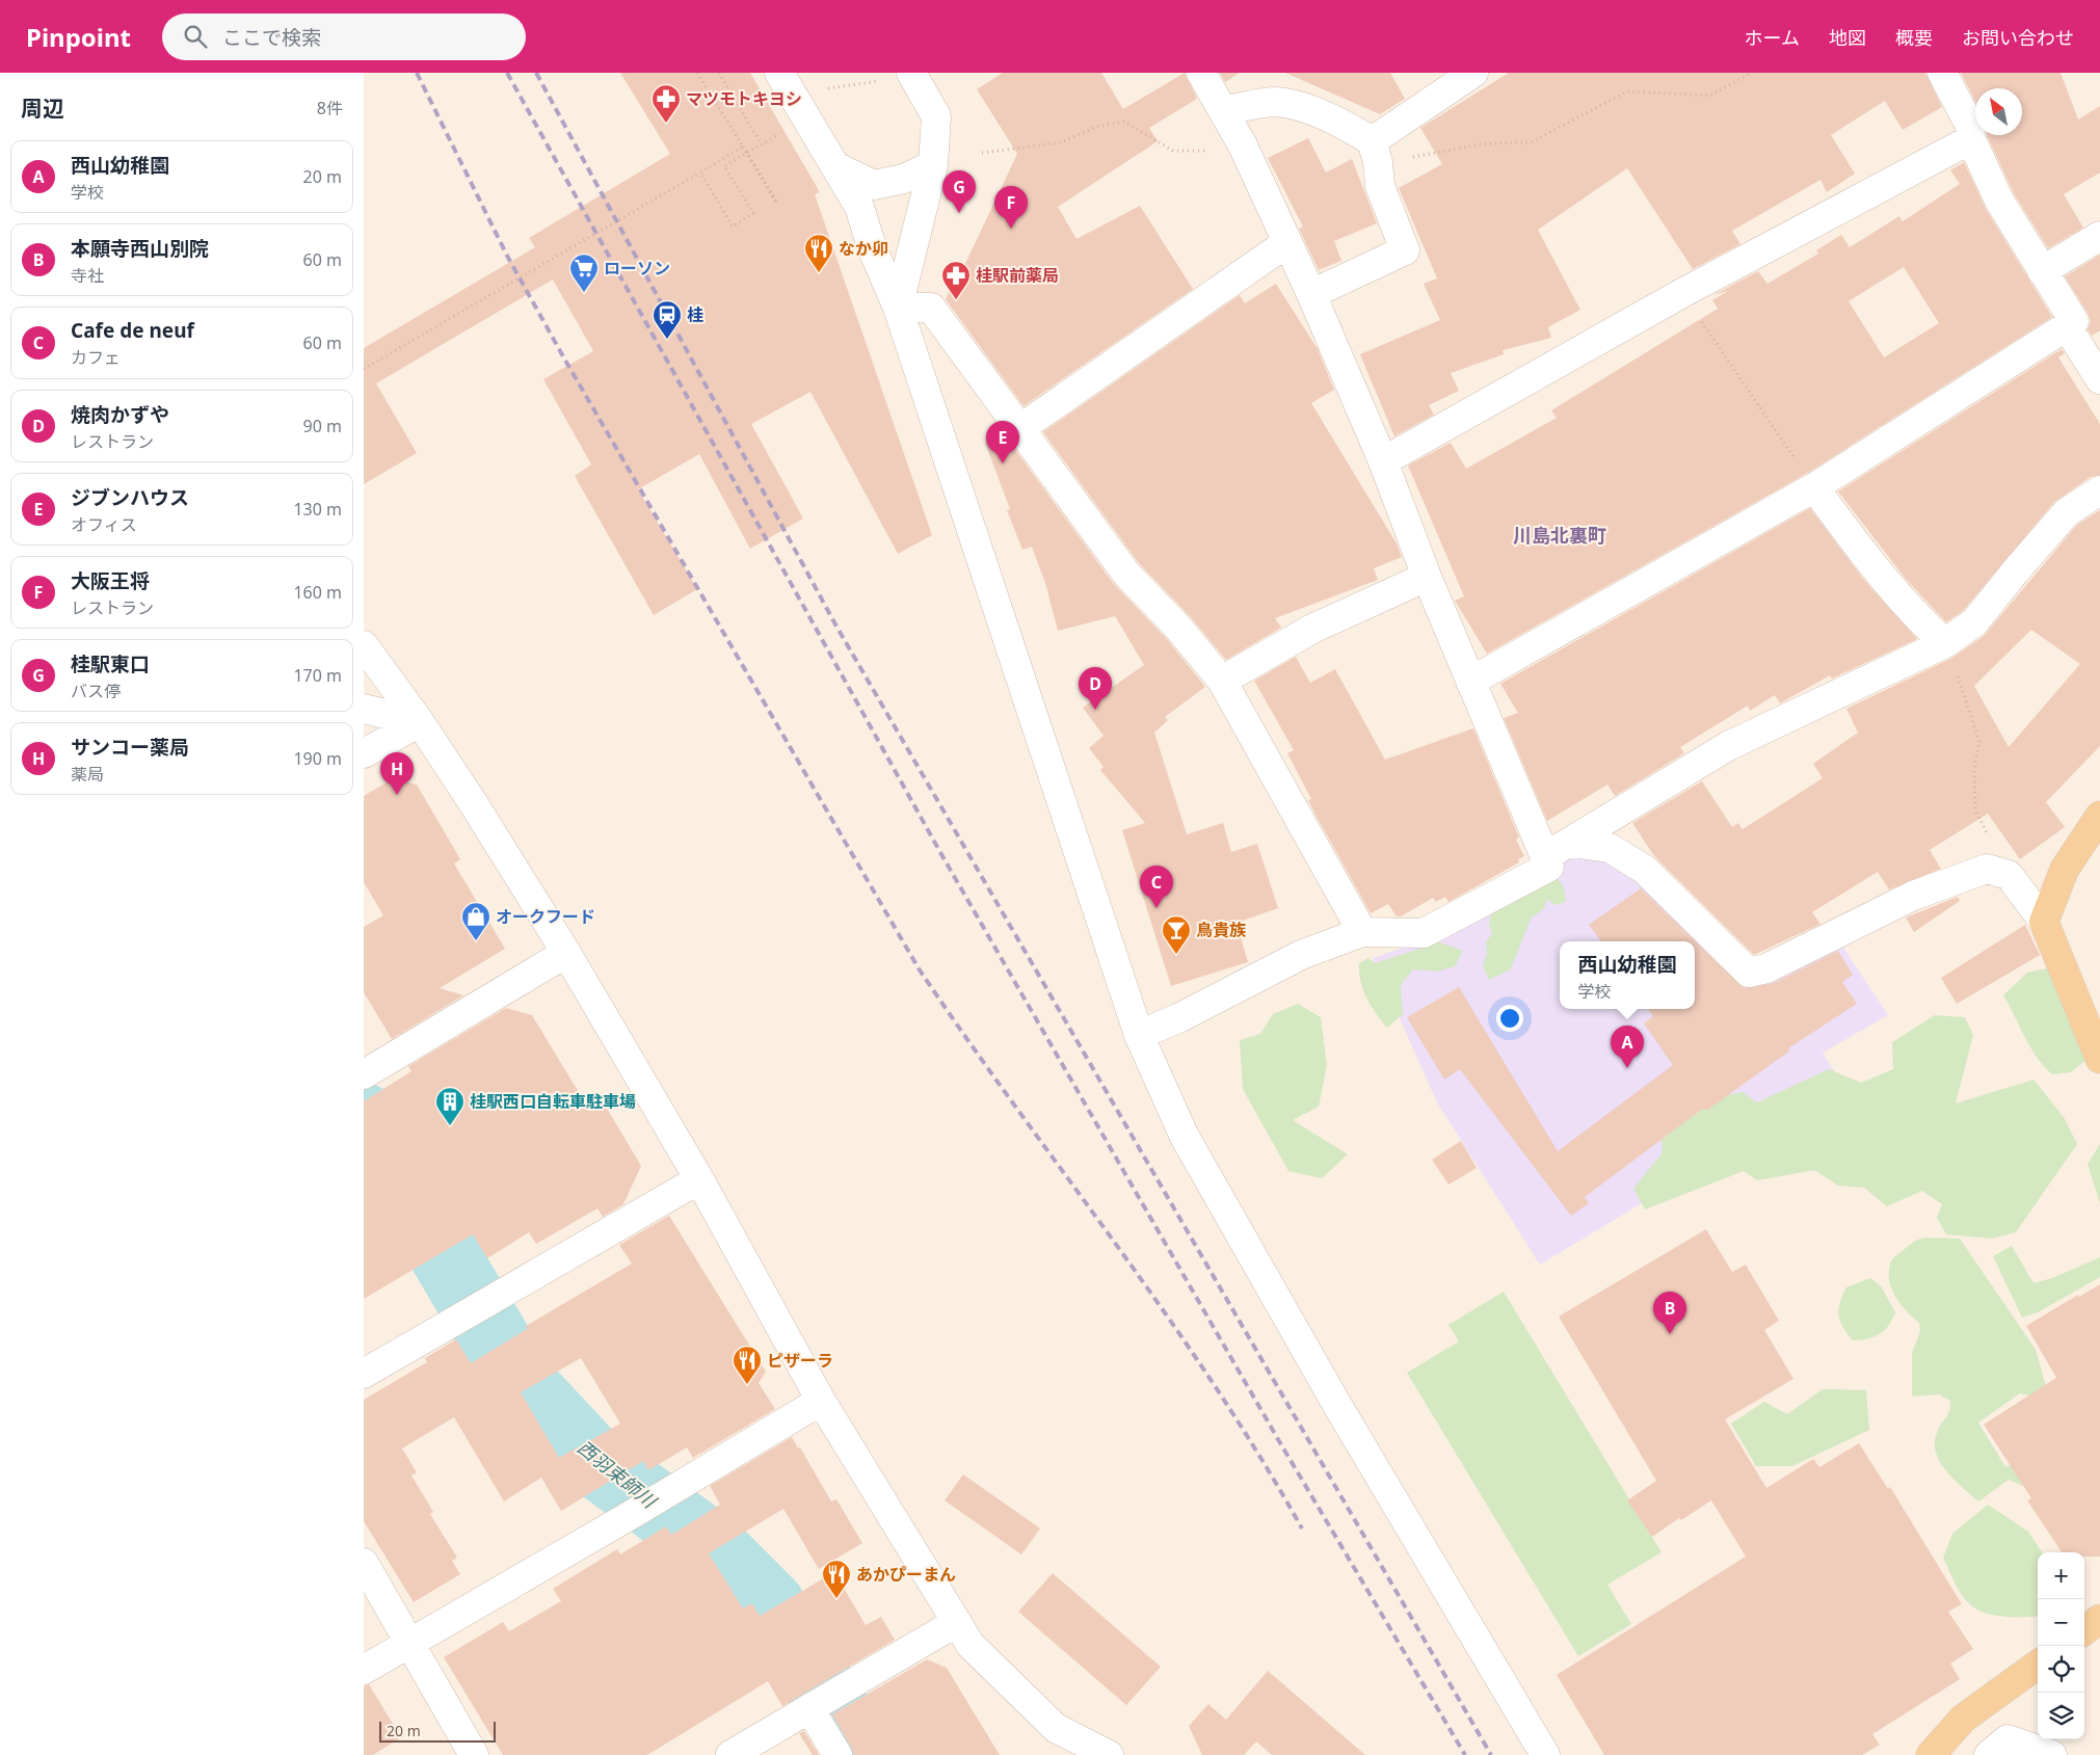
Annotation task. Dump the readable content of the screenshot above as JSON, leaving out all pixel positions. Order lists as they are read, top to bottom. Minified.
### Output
{"districts":["川島北裏町"],"water":["西羽束師川"],"places":{"pharmacy":["マツモトキヨシ","桂駅前薬局"],"restaurant":["なか卯","ピザーラ","あかぴーまん"],"supermarket":["ローソン"],"station":["桂"],"shop":["オークフード"],"bar":["鳥貴族"],"building":["桂駅西口自転車駐車場"]},"scale_bar":"20 m","north":"top left","page":{"header":"Pinpoint","search":"ここで検索","nav":["ホーム","地図","概要","お問い合わせ"],"heading":["周辺","8件"],"list":[{"mark":"A","name":"西山幼稚園","note":"学校","value":"20 m"},{"mark":"B","name":"本願寺西山別院","note":"寺社","value":"60 m"},{"mark":"C","name":"Cafe de neuf","note":"カフェ","value":"60 m"},{"mark":"D","name":"焼肉かずや","note":"レストラン","value":"90 m"},{"mark":"E","name":"ジブンハウス","note":"オフィス","value":"130 m"},{"mark":"F","name":"大阪王将","note":"レストラン","value":"160 m"},{"mark":"G","name":"桂駅東口","note":"バス停","value":"170 m"},{"mark":"H","name":"サンコー薬局","note":"薬局","value":"190 m"}],"pins":["G","F","E","D","H","C","A","B"],"popup":["西山幼稚園","学校"],"map_buttons":["+","−"],"scale":"20 m"}}
